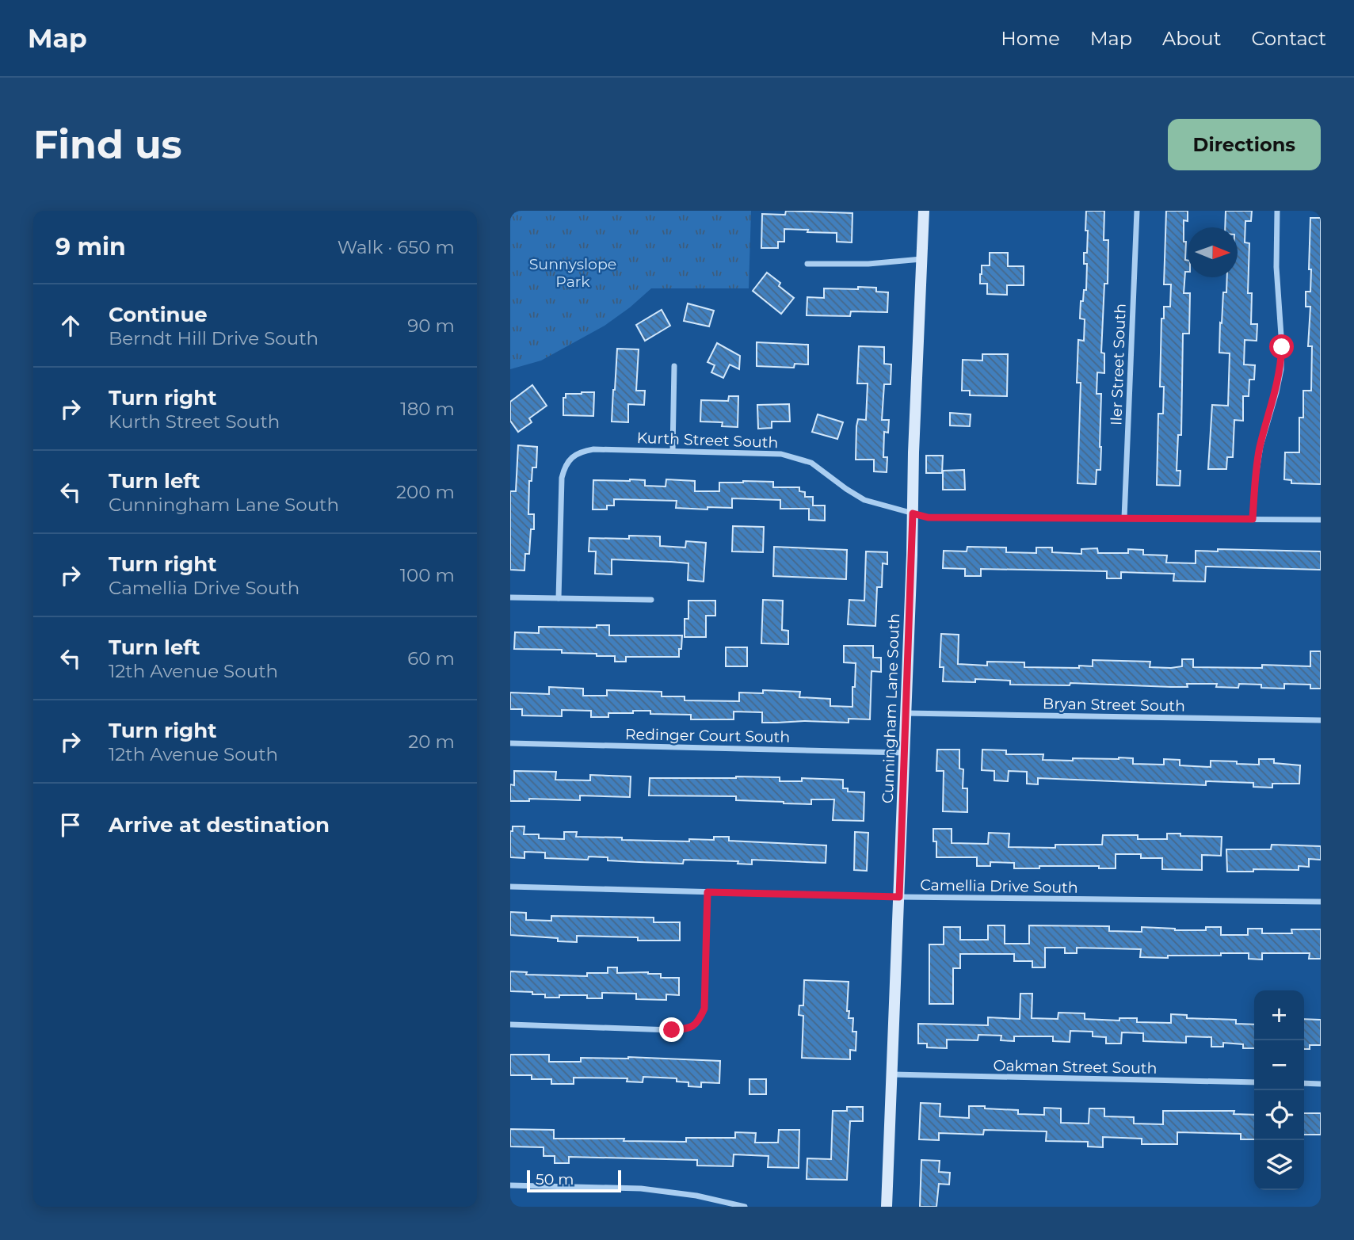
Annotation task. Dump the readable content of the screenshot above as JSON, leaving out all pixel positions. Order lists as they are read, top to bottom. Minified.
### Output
{"streets":{"street":["Iler Street South","Kurth Street South","Bryan Street South","Cunningham Lane South","Redinger Court South","Camellia Drive South","Oakman Street South"]},"crossings":[["Iler Street South","Kurth Street South"],["Kurth Street South","Cunningham Lane South"],["Bryan Street South","Cunningham Lane South"],["Cunningham Lane South","Redinger Court South"],["Cunningham Lane South","Camellia Drive South"],["Cunningham Lane South","Oakman Street South"]],"parks":["Sunnyslope Park"],"scale_bar":"50 m","north":"right","page":{"header":"Map","nav":["Home","Map","About","Contact"],"buttons":"Directions","title":"Find us","heading":["9 min","Walk · 650 m"],"list":[["Continue","Berndt Hill Drive South","90 m"],["Turn right","Kurth Street South","180 m"],["Turn left","Cunningham Lane South","200 m"],["Turn right","Camellia Drive South","100 m"],["Turn left","12th Avenue South","60 m"],["Turn right","12th Avenue South","20 m"],"Arrive at destination"],"map_buttons":["+","−"],"scale":"50 m"}}
